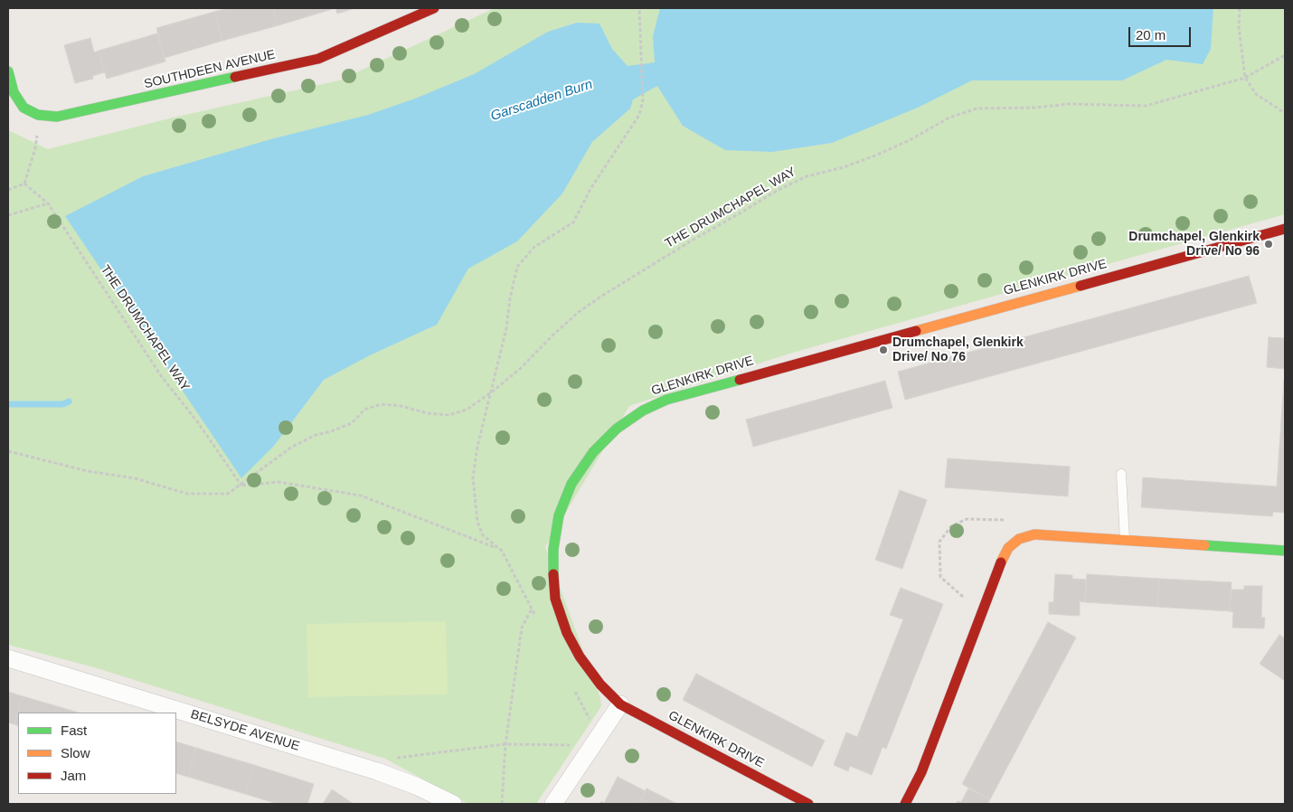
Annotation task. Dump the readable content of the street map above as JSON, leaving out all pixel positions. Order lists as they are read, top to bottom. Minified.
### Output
{"streets":{"street":["SOUTHDEEN AVENUE","GLENKIRK DRIVE","BELSYDE AVENUE"],"path":["THE DRUMCHAPEL WAY"]},"water":["Garscadden Burn"],"places":["Drumchapel, Glenkirk Drive/ No 96","Drumchapel, Glenkirk Drive/ No 76"],"legend":["Fast","Slow","Jam"],"scale_bar":"20 m"}
